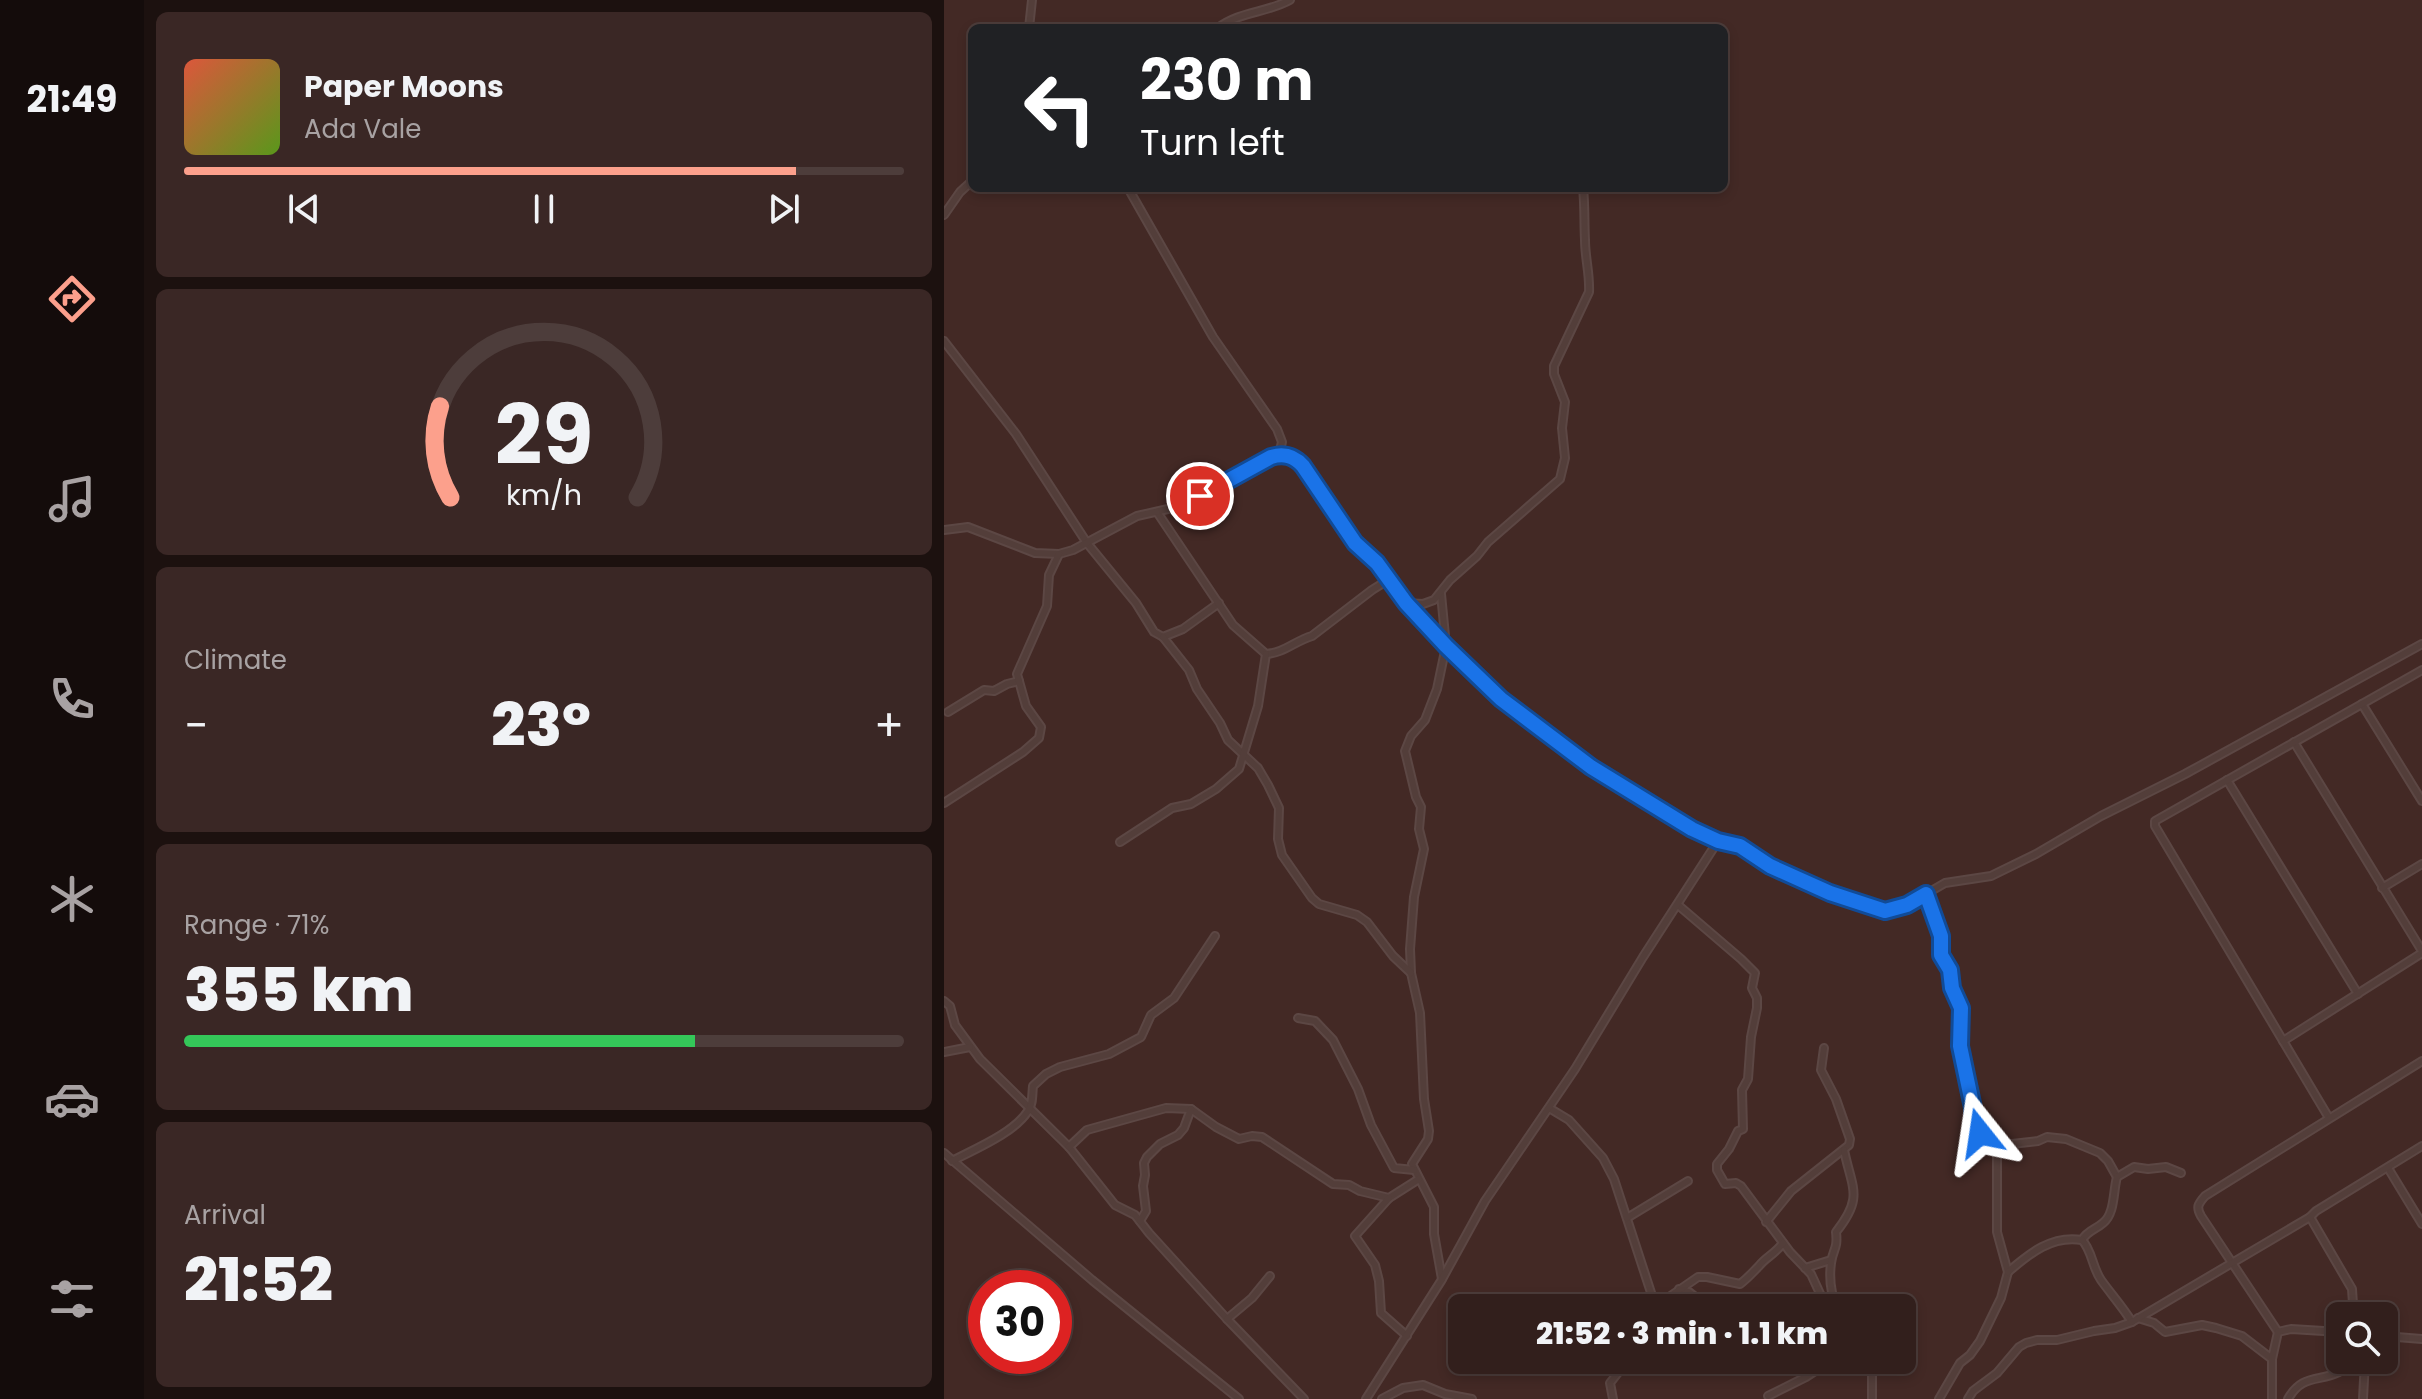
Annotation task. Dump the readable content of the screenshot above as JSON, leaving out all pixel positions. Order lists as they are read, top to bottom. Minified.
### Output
{"page":{"tabs":"21:49","turn":["230 m","Turn left"],"song":["Paper Moons","Ada Vale"],"tile":["Climate",["Range · 71%","355 km"],["Arrival","21:52"]],"heat":["−","23°","+"],"limit":"30","trip":"21:52 · 3 min · 1.1 km","gauge":["29","km/h"]}}
